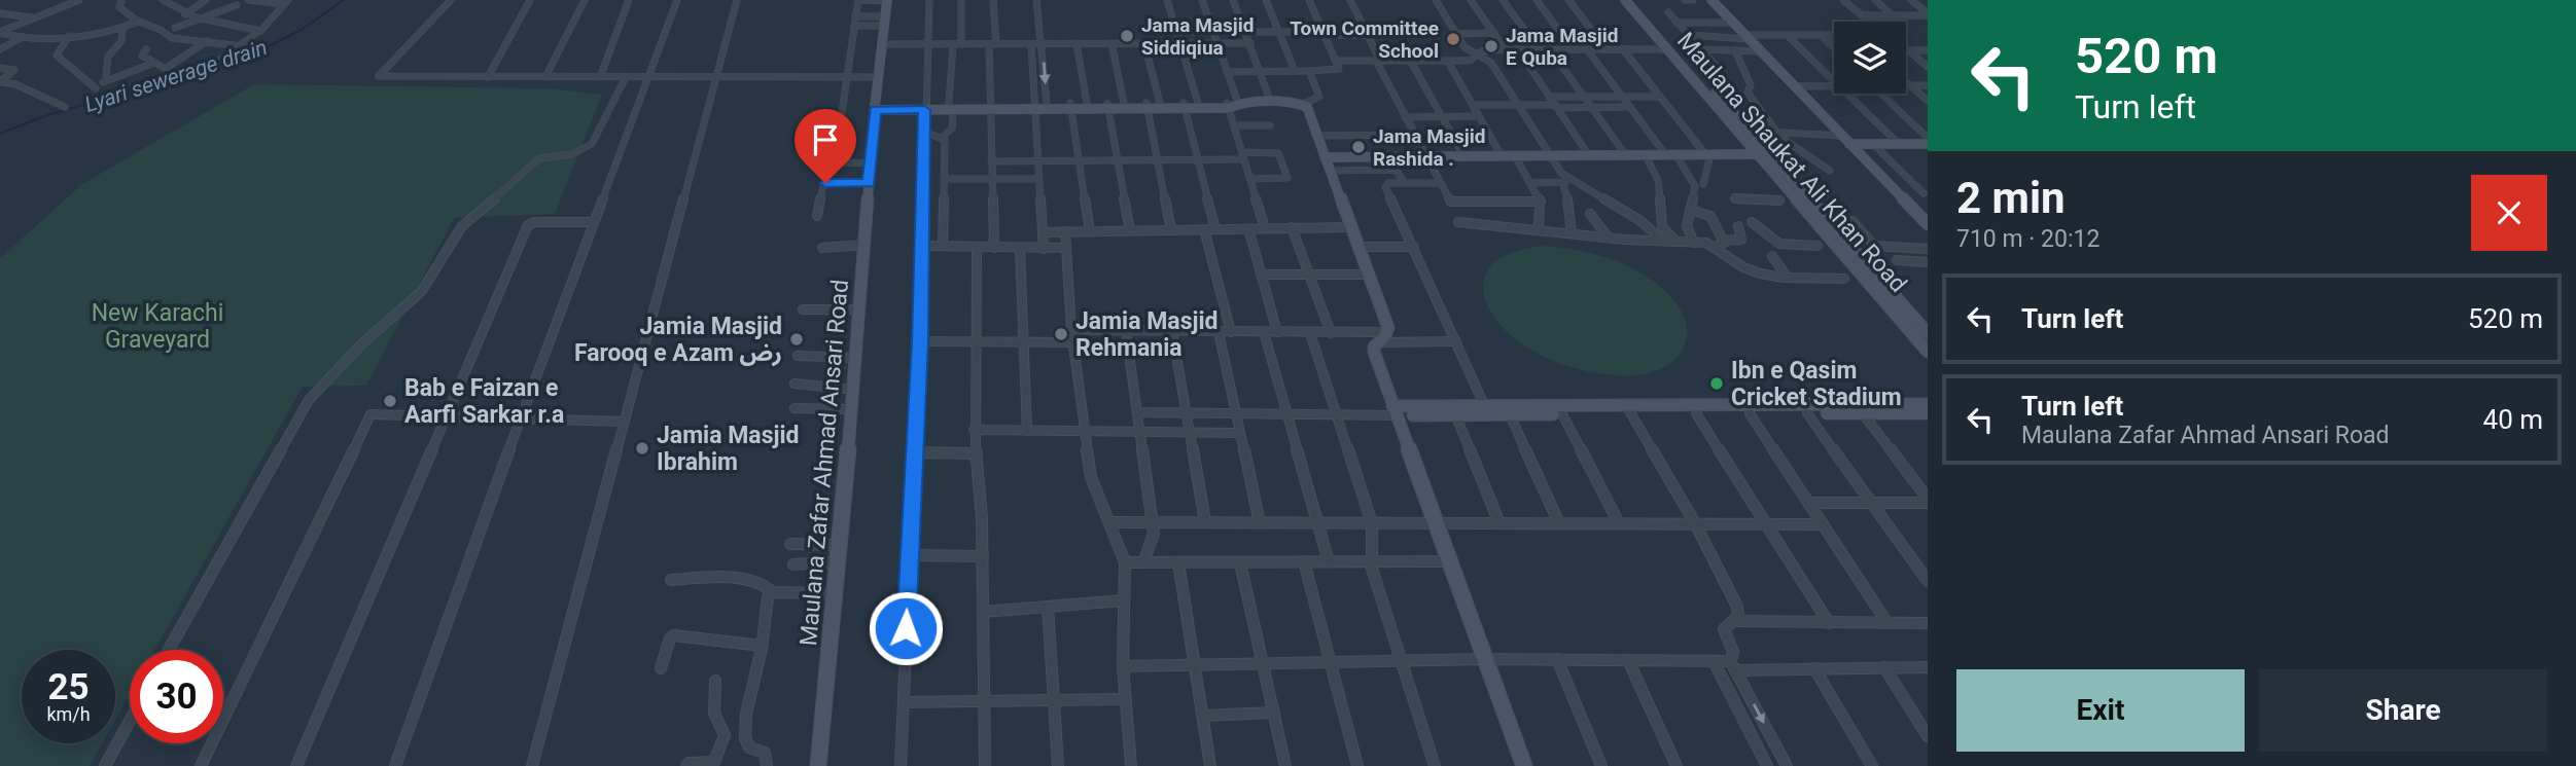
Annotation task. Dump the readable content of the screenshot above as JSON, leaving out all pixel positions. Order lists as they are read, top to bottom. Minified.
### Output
{"streets":{"street":["Maulana Shaukat Ali Khan Road","Maulana Zafar Ahmad Ansari Road"]},"water":["Lyari sewerage drain"],"parks":["New Karachi Graveyard"],"places":["Jama Masjid Siddiqiua","Town Committee School","Jama Masjid E Quba","Jama Masjid Rashida .","Jamia Masjid Rehmania","Jamia Masjid Farooq e Azam رض","Ibn e Qasim Cricket Stadium","Bab e Faizan e Aarfi Sarkar r.a","Jamia Masjid Ibrahim"],"page":{"turn":["520 m","Turn left"],"heading":["2 min","710 m · 20:12"],"list":[{"name":"Turn left","value":"520 m"},{"name":"Turn left","note":"Maulana Zafar Ahmad Ansari Road","value":"40 m"}],"speed":"25 km/h","limit":"30","buttons":["Exit","Share"]}}
